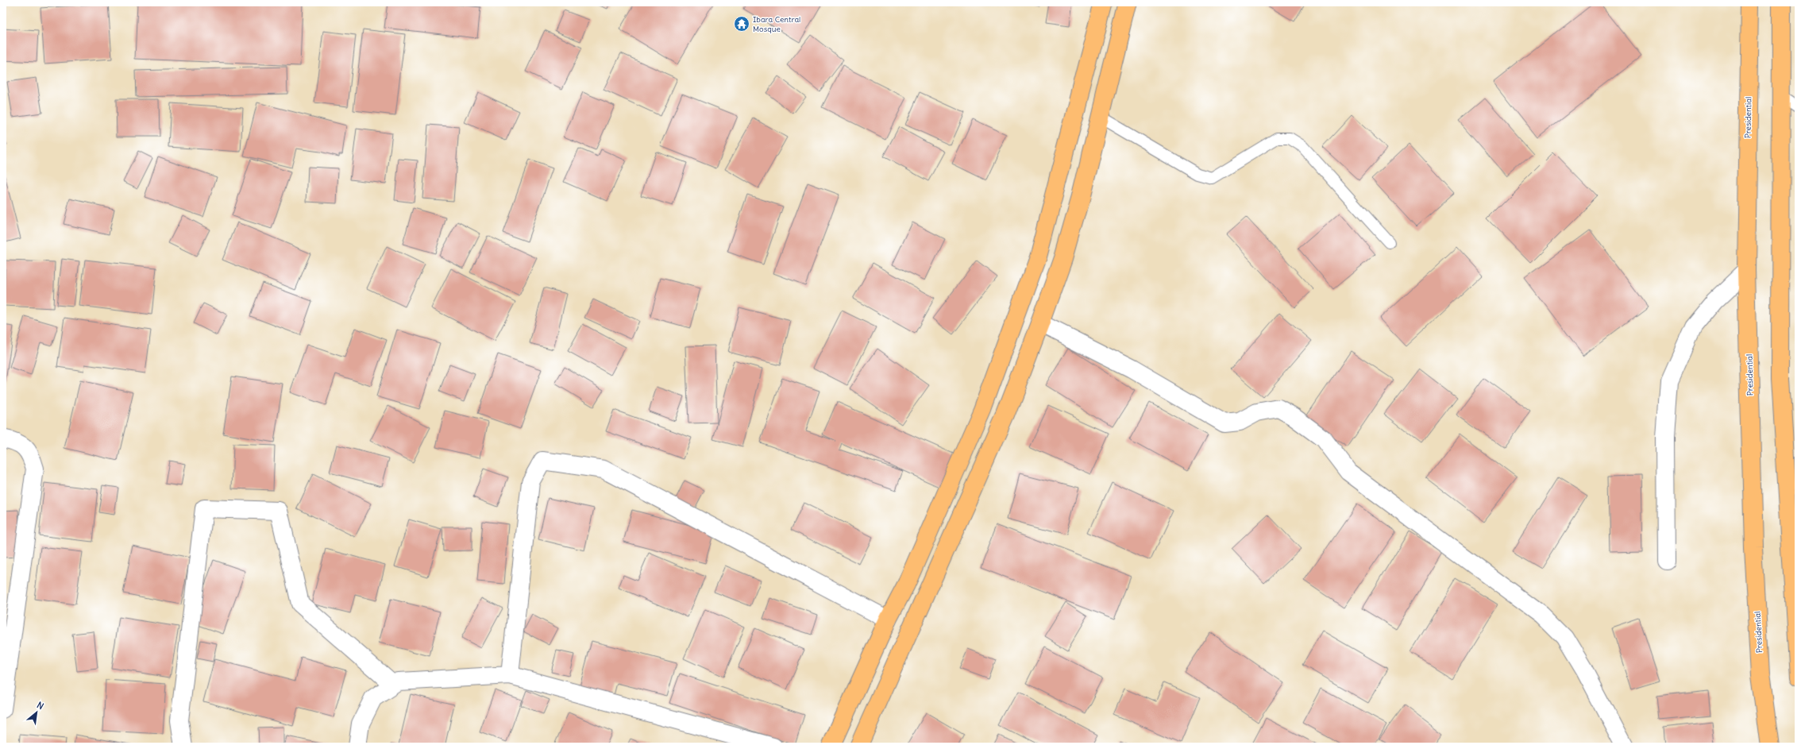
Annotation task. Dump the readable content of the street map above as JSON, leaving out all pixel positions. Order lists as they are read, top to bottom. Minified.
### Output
{"streets":{"main road":["Presidential"]},"places":{"temple":["Ibara Central Mosque"]},"north":"top right"}
